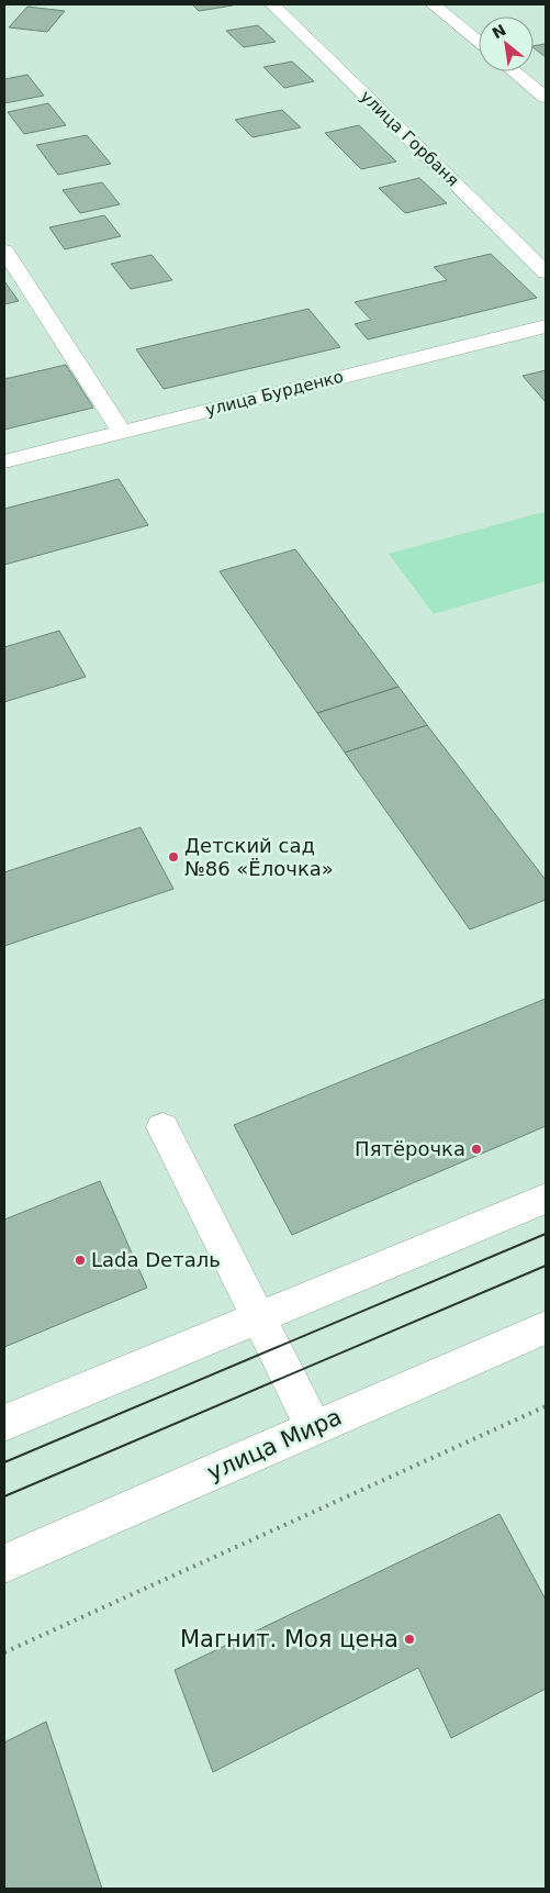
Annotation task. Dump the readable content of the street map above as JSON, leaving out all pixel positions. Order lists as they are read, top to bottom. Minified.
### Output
{"streets":{"street":["улица Горбаня","улица Бурденко","улица Мира"]},"places":["Детский сад №86 «Ёлочка»","Пятёрочка","Lada Dеталь","Магнит. Моя цена"],"north":"top left"}
